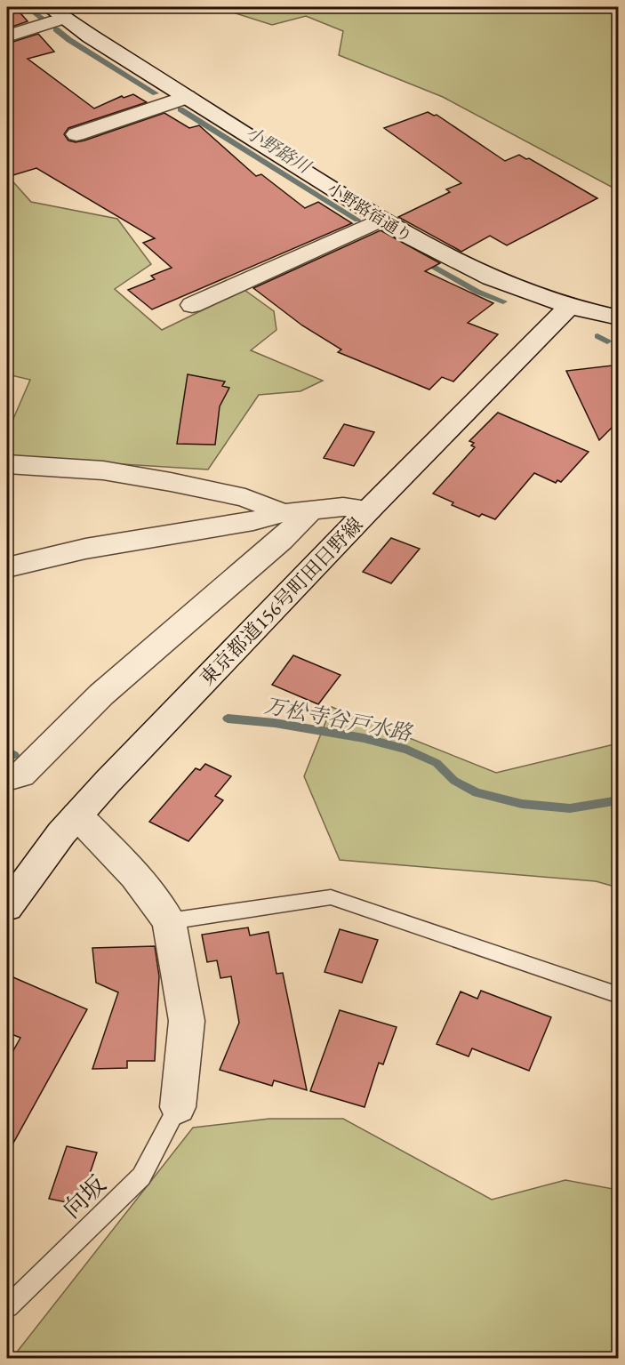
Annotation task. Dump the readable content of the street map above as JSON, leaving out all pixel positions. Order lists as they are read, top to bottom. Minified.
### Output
{"streets":{"street":["小野路宿通り","東京都道156号町田日野線"],"lane":["向坂"]},"crossings":[["小野路宿通り","東京都道156号町田日野線"]],"water":["小野路川","万松寺谷戸水路"]}
